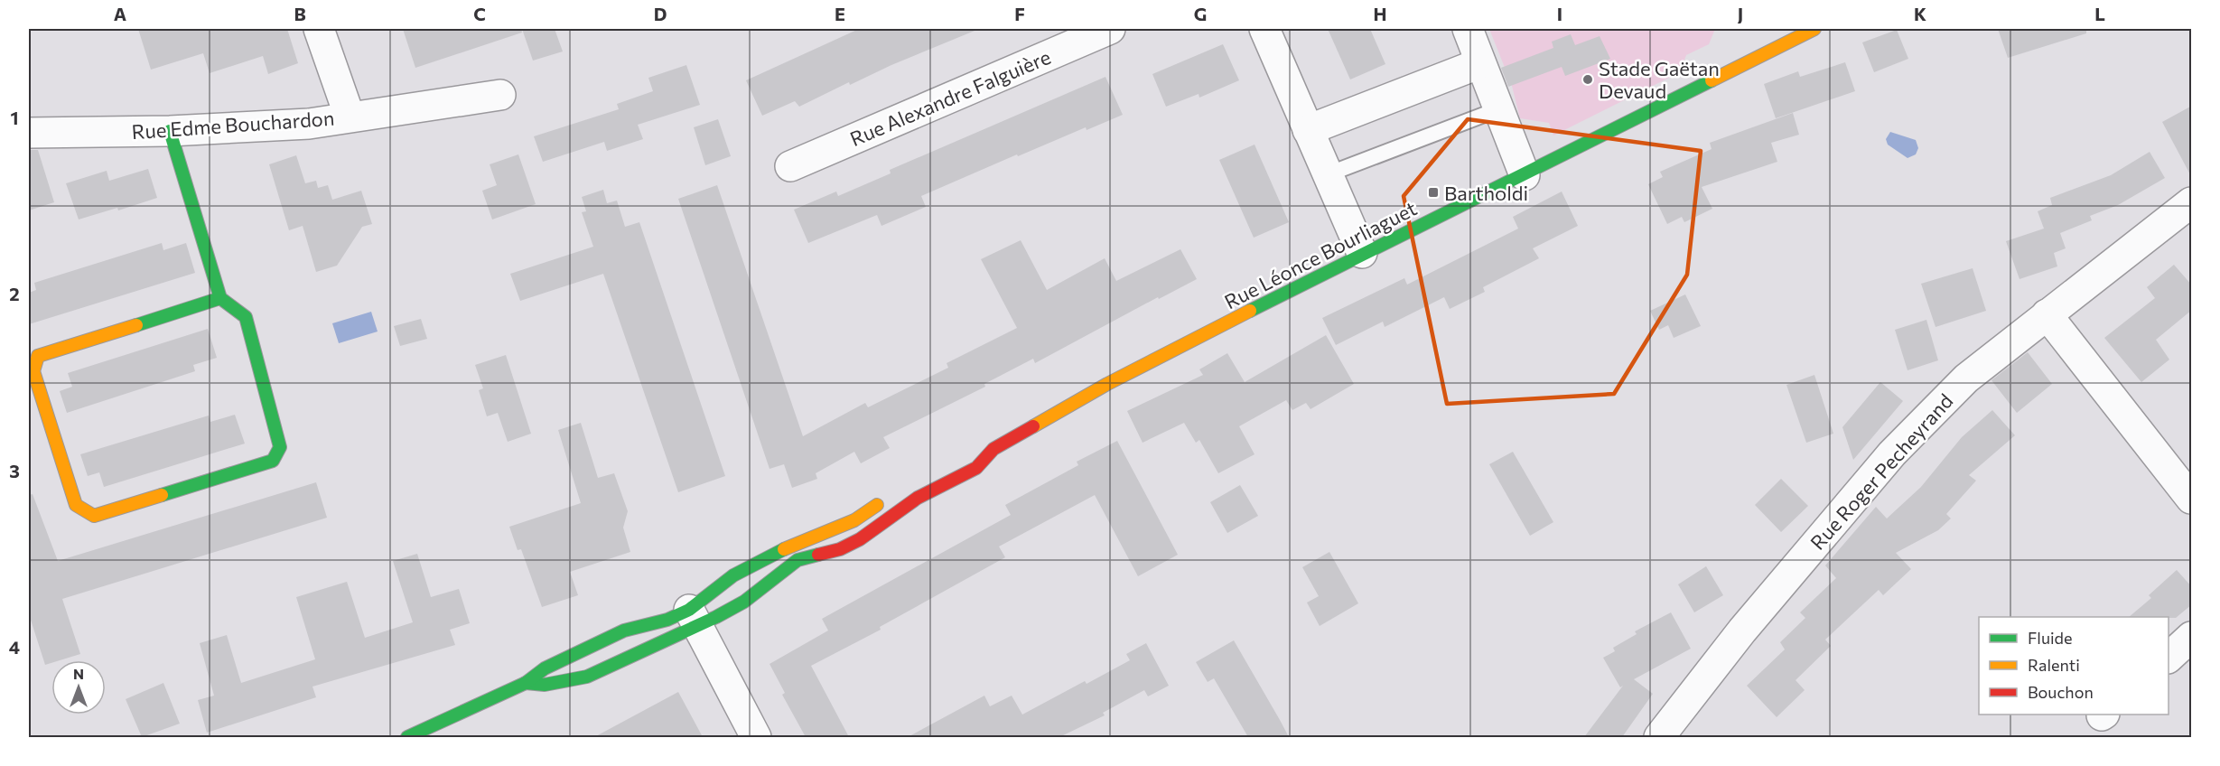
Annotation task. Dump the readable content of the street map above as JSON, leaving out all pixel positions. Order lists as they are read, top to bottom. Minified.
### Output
{"streets":{"main road":["Rue Léonce Bourliaguet"],"street":["Rue Alexandre Falguière","Rue Edme Bouchardon","Rue Roger Pecheyrand"]},"places":{"other":["Stade Gaëtan Devaud"],"transit":["Bartholdi"]},"legend":["Fluide","Ralenti","Bouchon"],"north":"top","grid":{"columns":["A","B","C","D","E","F","G","H","I","J","K","L"],"rows":["1","2","3","4"]}}
